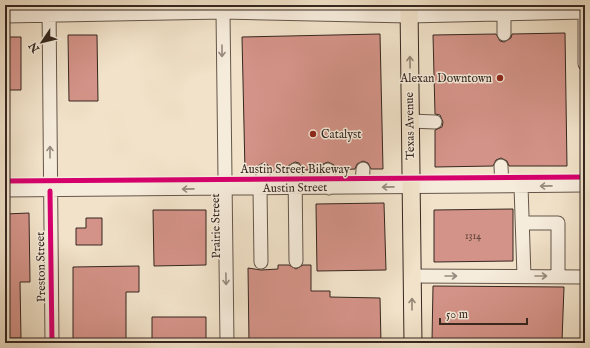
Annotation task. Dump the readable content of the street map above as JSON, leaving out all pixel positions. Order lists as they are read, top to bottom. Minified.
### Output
{"streets":{"main road":["Texas Avenue"],"street":["Austin Street","Prairie Street","Preston Street"],"cycle path":["Austin Street Bikeway"]},"crossings":[["Texas Avenue","Austin Street"],["Austin Street","Prairie Street"],["Austin Street","Preston Street"]],"one_way":["Texas Avenue","Austin Street","Preston Street"],"places":["Alexan Downtown","Catalyst"],"house_numbers":["1314"],"scale_bar":"50 m","north":"bottom left"}
